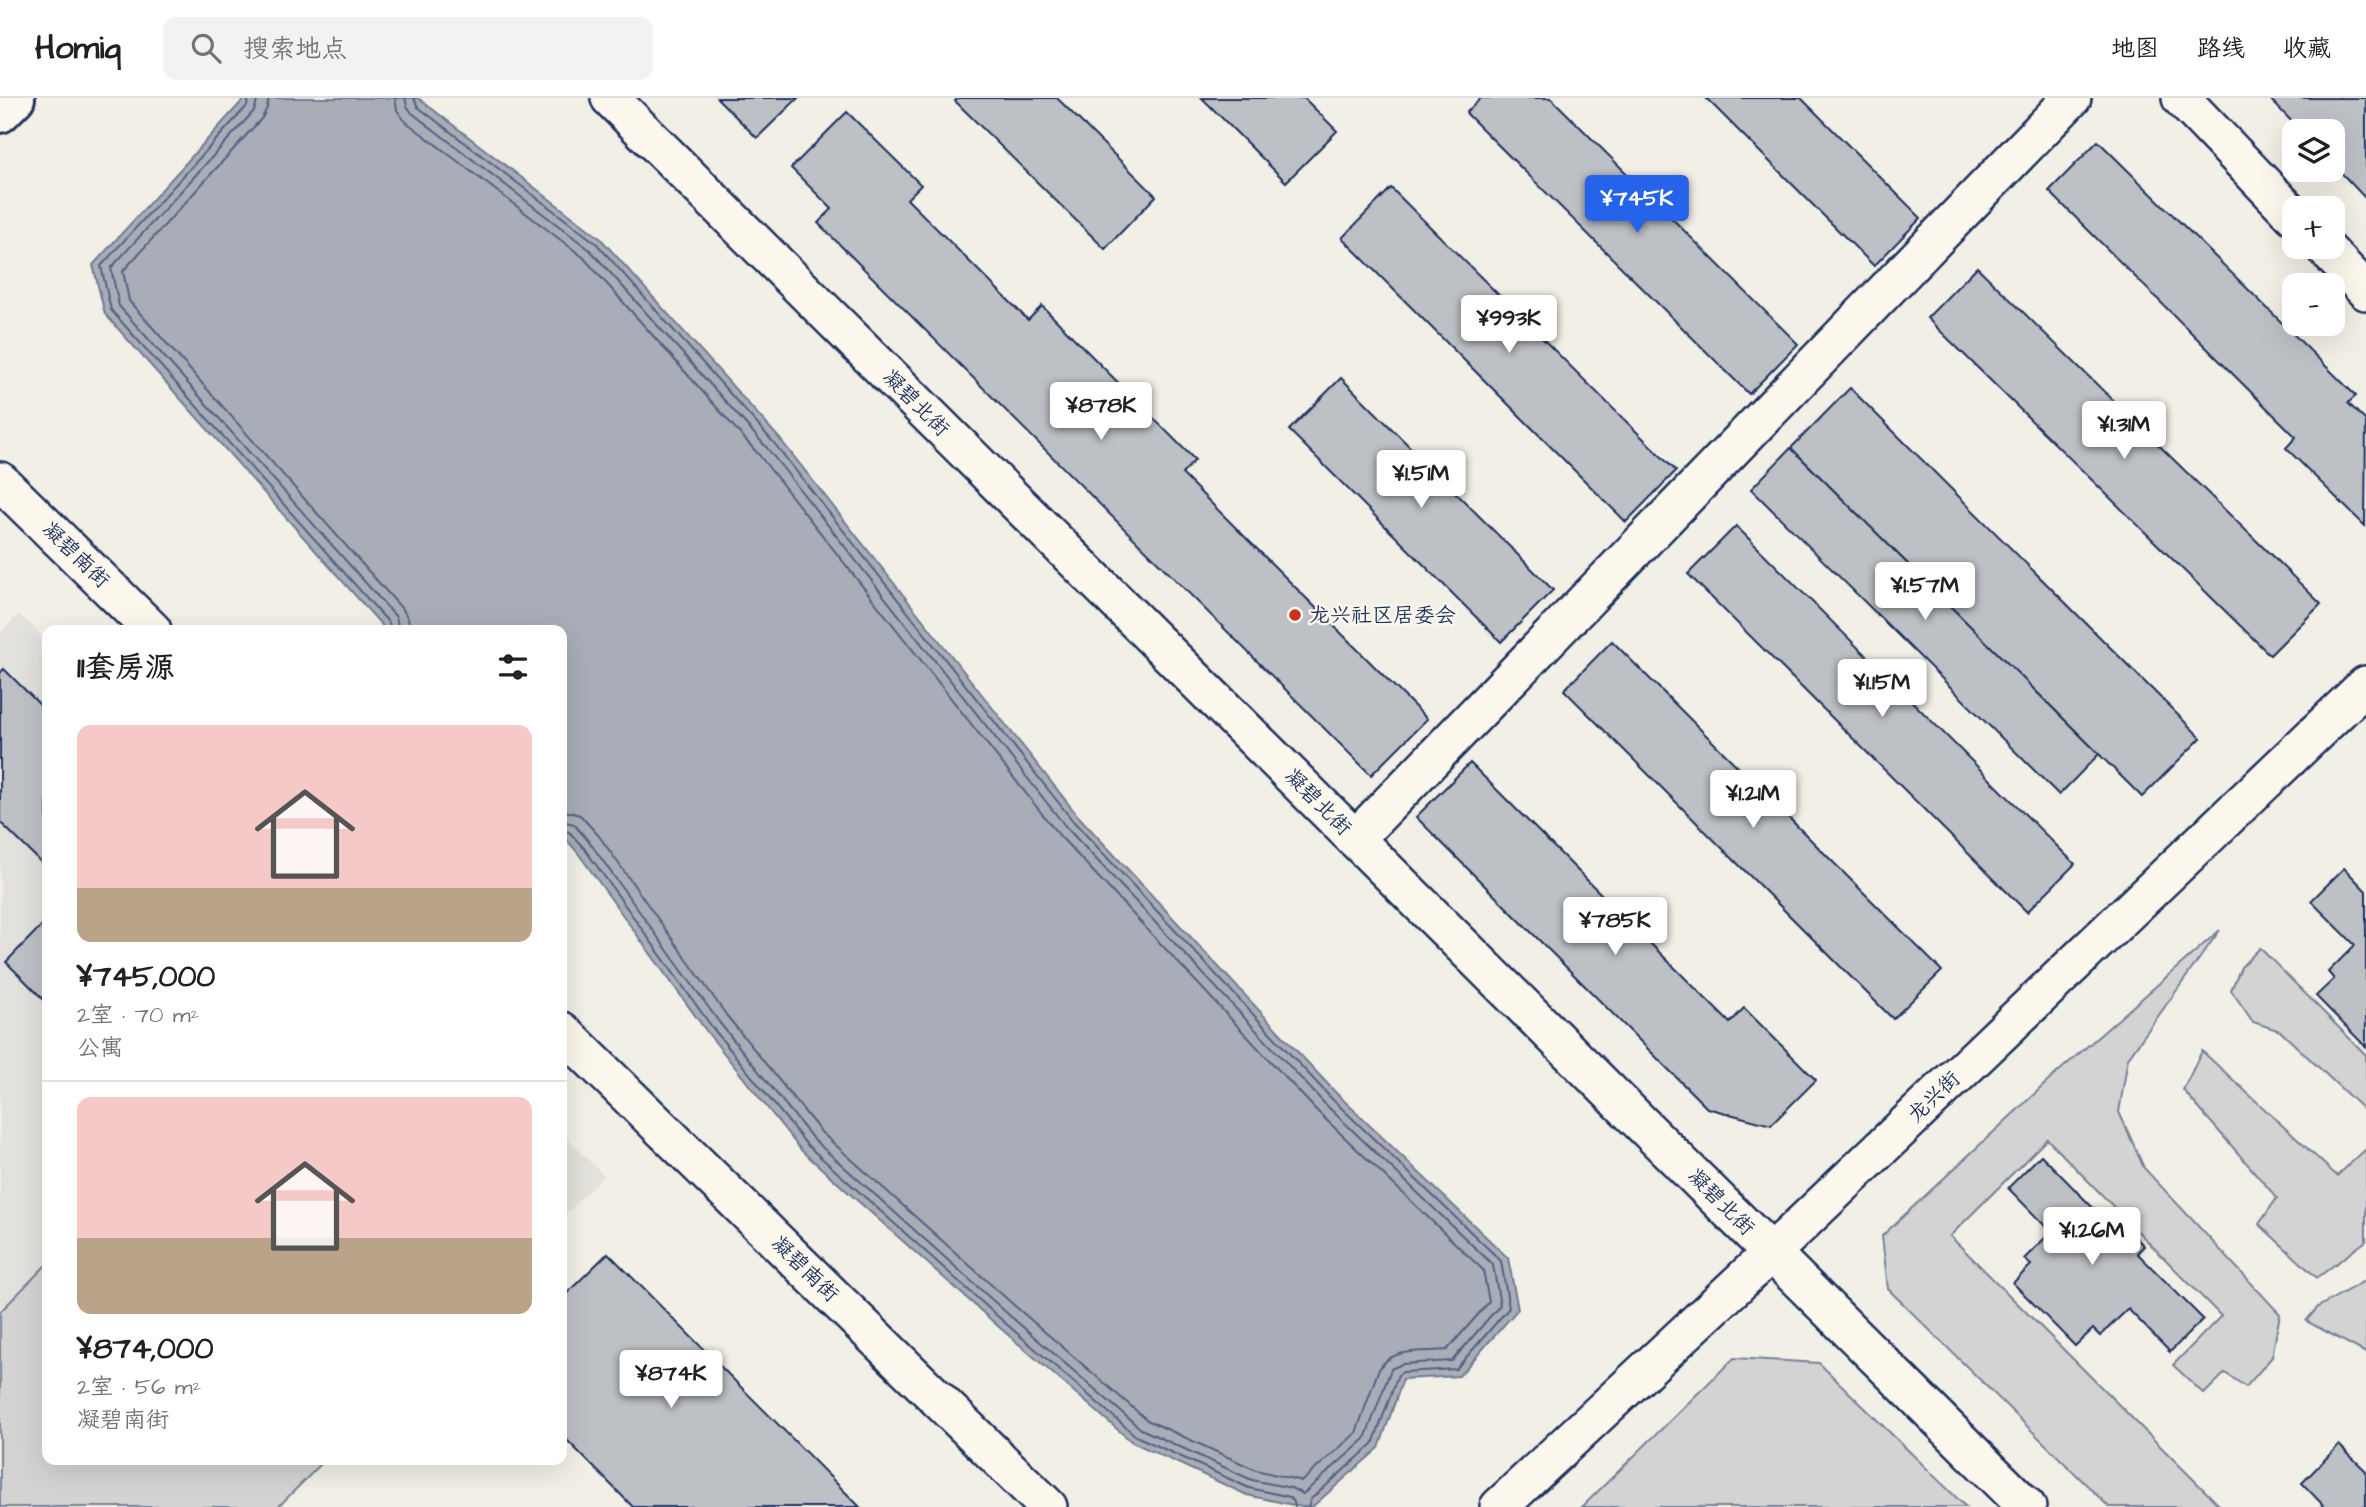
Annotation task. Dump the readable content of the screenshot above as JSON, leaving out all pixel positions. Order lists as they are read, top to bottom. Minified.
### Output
{"streets":{"street":["凝碧北街","凝碧南街","龙兴街"]},"crossings":[["凝碧北街","龙兴街"]],"places":["龙兴社区居委会"],"page":{"header":"Homiq","search":"搜索地点","nav":["地图","路线","收藏"],"map_buttons":["+","−"],"price":["¥745K","¥993K","¥878K","¥1.31M","¥1.51M","¥1.57M","¥1.15M","¥1.21M","¥785K","¥1.26M","¥874K"],"heading":"11套房源","list":[{"name":"¥745,000","note":"2室 · 70 m² · 公寓"},{"name":"¥874,000","note":"2室 · 56 m² · 凝碧南街"}]}}
